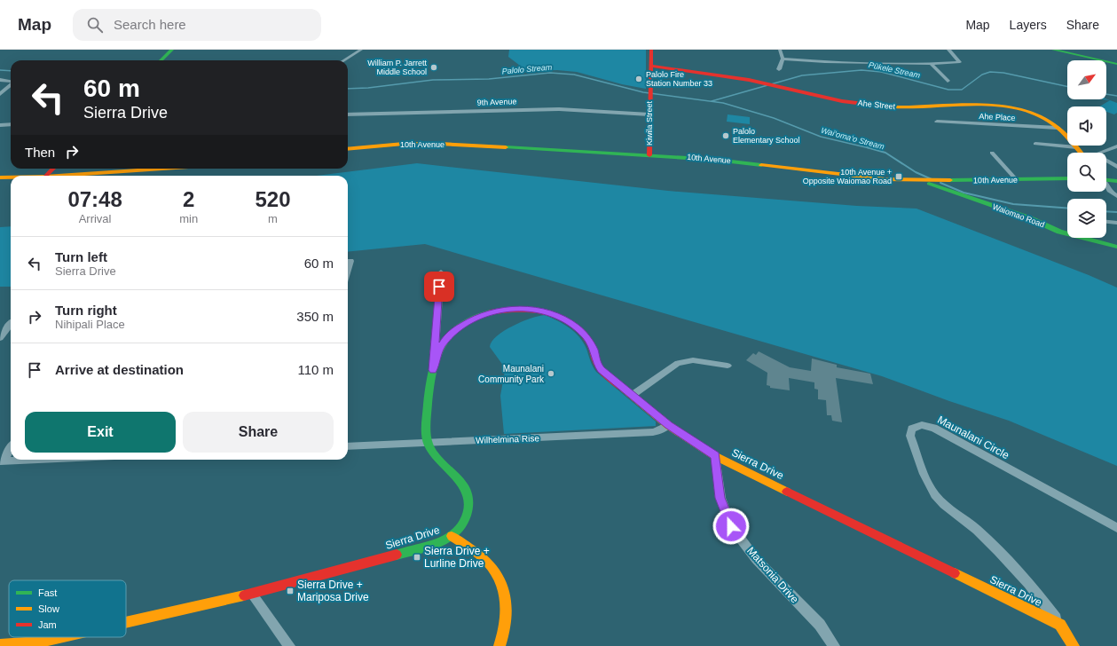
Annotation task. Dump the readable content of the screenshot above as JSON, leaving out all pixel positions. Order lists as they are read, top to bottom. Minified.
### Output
{"streets":{"street":["9th Avenue","Ahe Street","Ahe Place","Kiwila Street","10th Avenue","Waiomao Road","Maunalani Circle","Wilhelmina Rise","Sierra Drive","Matsonia Drive"]},"crossings":[["9th Avenue","Kiwila Street"],["Ahe Street","Ahe Place"],["Ahe Street","Kiwila Street"],["Kiwila Street","10th Avenue"],["10th Avenue","Waiomao Road"],["Maunalani Circle","Sierra Drive"],["Wilhelmina Rise","Sierra Drive"],["Sierra Drive","Matsonia Drive"]],"water":["Palolo Stream","Pūkele Stream","Waiʻomaʻo Stream"],"places":{"other":["William P. Jarrett Middle School","Palolo Fire Station Number 33","Palolo Elementary School","Maunalani Community Park"],"transit":["10th Avenue + Opposite Waiomao Road","Sierra Drive + Lurline Drive","Sierra Drive + Mariposa Drive"]},"legend":["Fast","Slow","Jam"],"north":"top right","page":{"header":"Map","search":"Search here","nav":["Map","Layers","Share"],"turn":["60 m","Sierra Drive"],"then":"Then","eta":["07:48","Arrival","2","min","520","m"],"list":[{"name":"Turn left","note":"Sierra Drive","value":"60 m"},{"name":"Turn right","note":"Nihipali Place","value":"350 m"},{"name":"Arrive at destination","value":"110 m"}],"buttons":["Exit","Share"]}}
